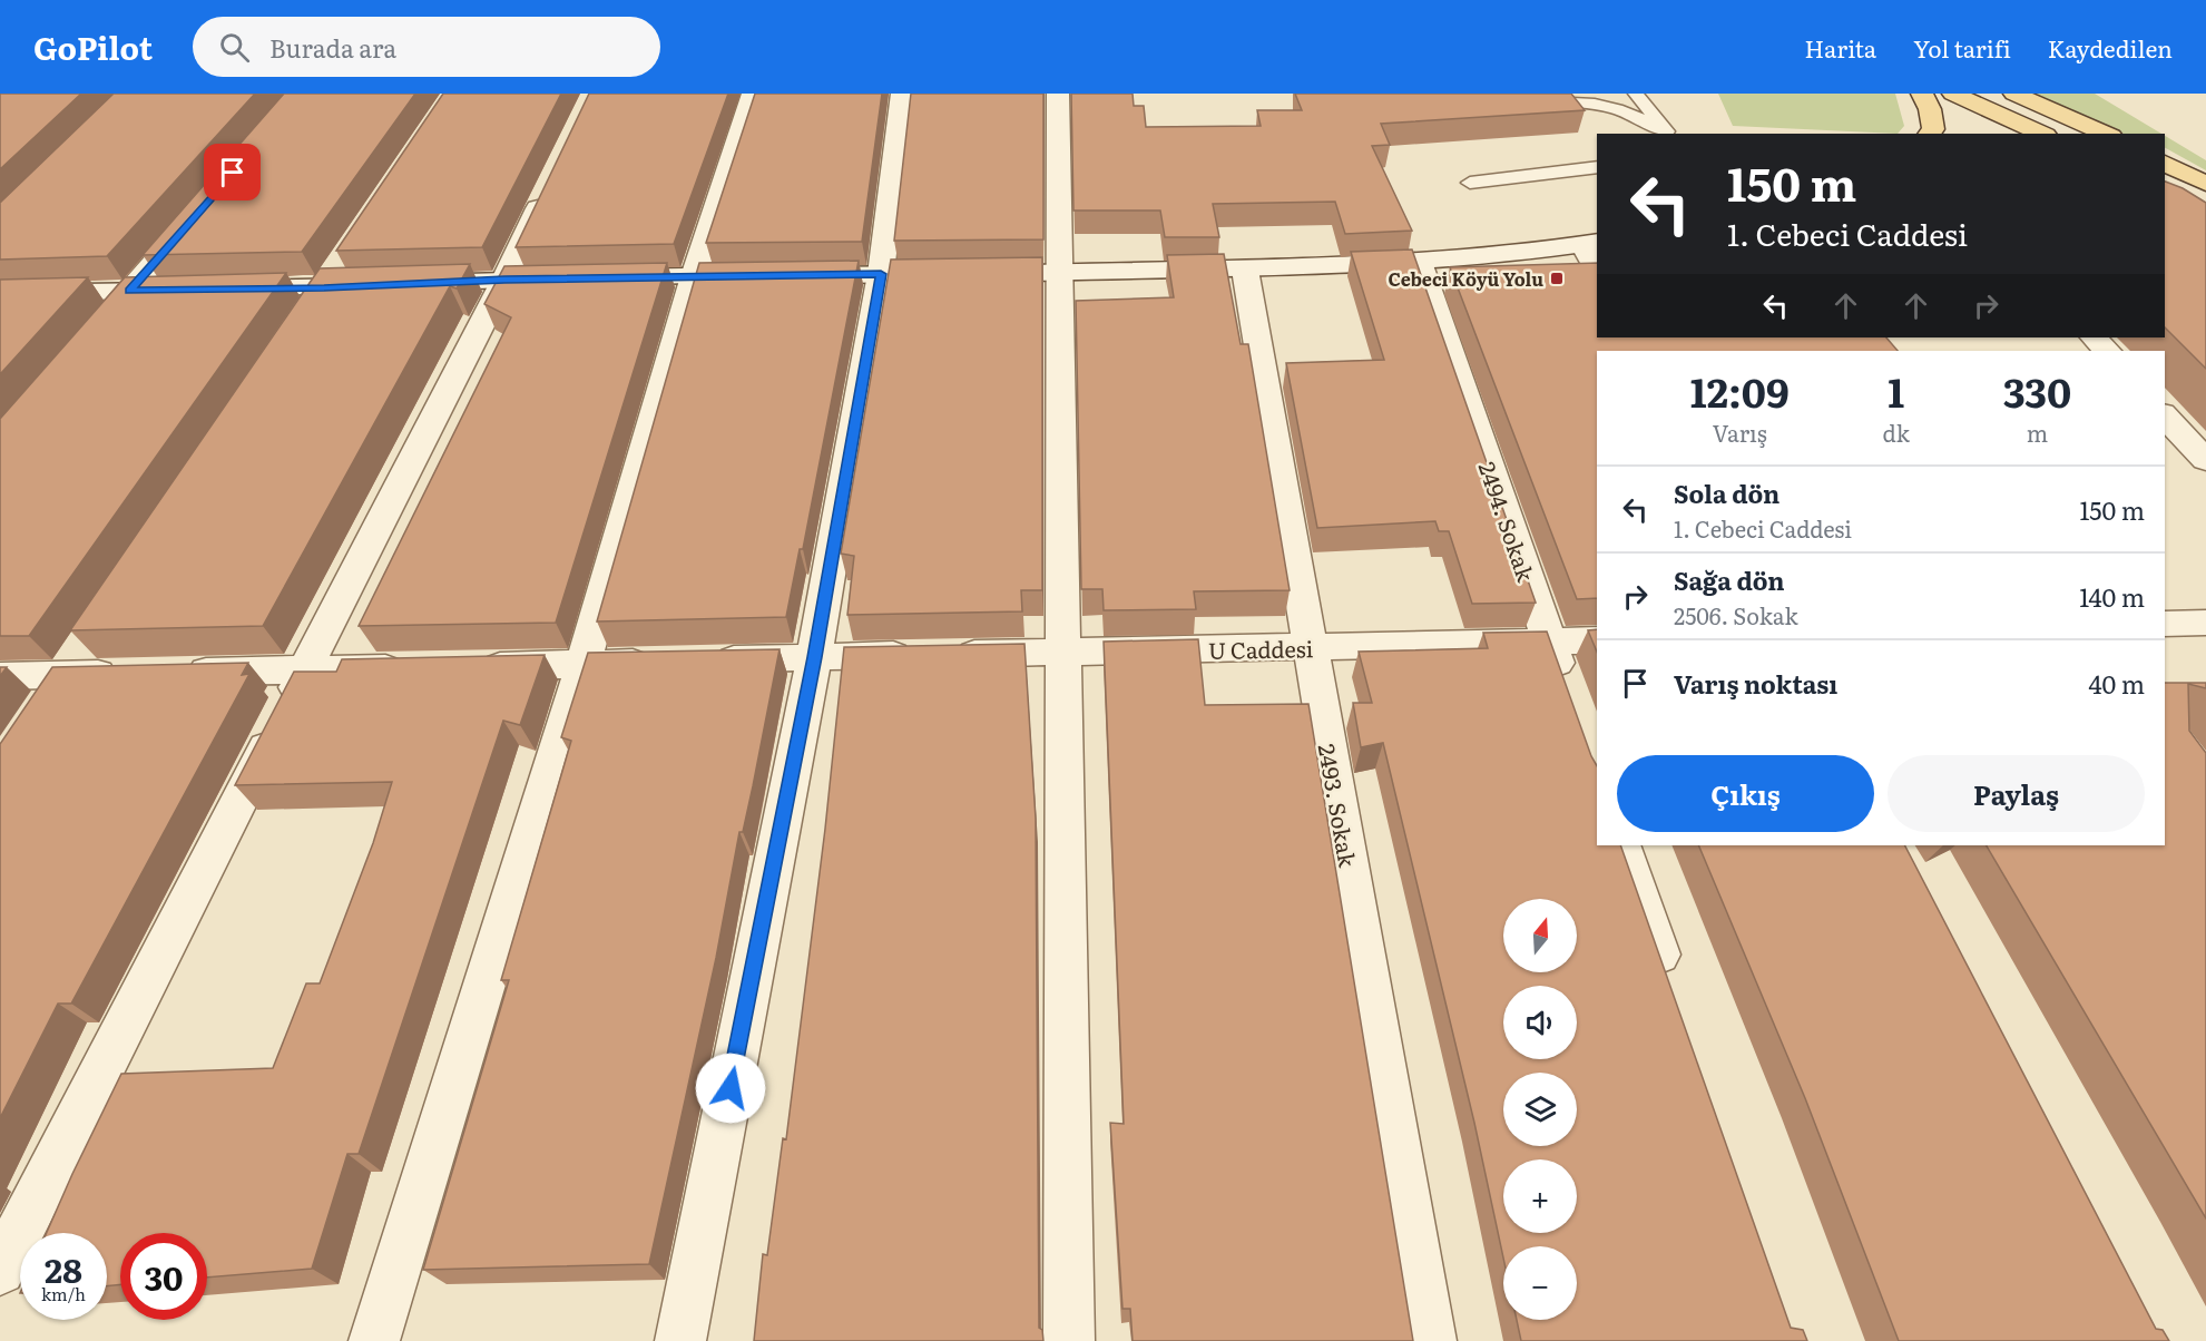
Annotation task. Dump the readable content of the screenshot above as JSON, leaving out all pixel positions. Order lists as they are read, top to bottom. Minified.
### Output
{"streets":{"street":["2494. Sokak","U Caddesi","2493. Sokak"]},"crossings":[["2494. Sokak","U Caddesi"],["U Caddesi","2493. Sokak"]],"places":{"transit":["Cebeci Köyü Yolu"]},"north":"top","page":{"header":"GoPilot","search":"Burada ara","nav":["Harita","Yol tarifi","Kaydedilen"],"turn":["150 m","1. Cebeci Caddesi"],"eta":["12:09","Varış","1","dk","330","m"],"list":[{"name":"Sola dön","note":"1. Cebeci Caddesi","value":"150 m"},{"name":"Sağa dön","note":"2506. Sokak","value":"140 m"},{"name":"Varış noktası","value":"40 m"}],"buttons":["Çıkış","Paylaş"],"map_buttons":["+","−"],"speed":"28 km/h","limit":"30"}}
